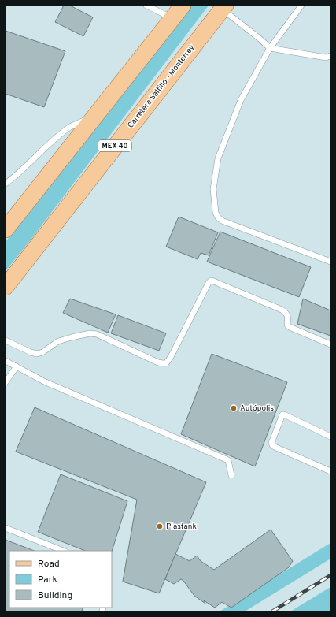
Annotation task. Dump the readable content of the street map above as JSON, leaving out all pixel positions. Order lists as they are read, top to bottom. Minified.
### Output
{"streets":{"main road":["Carretera Saltillo - Monterrey","MEX 40"]},"places":["Autópolis","Plastank"],"legend":["Road","Park","Building"]}
